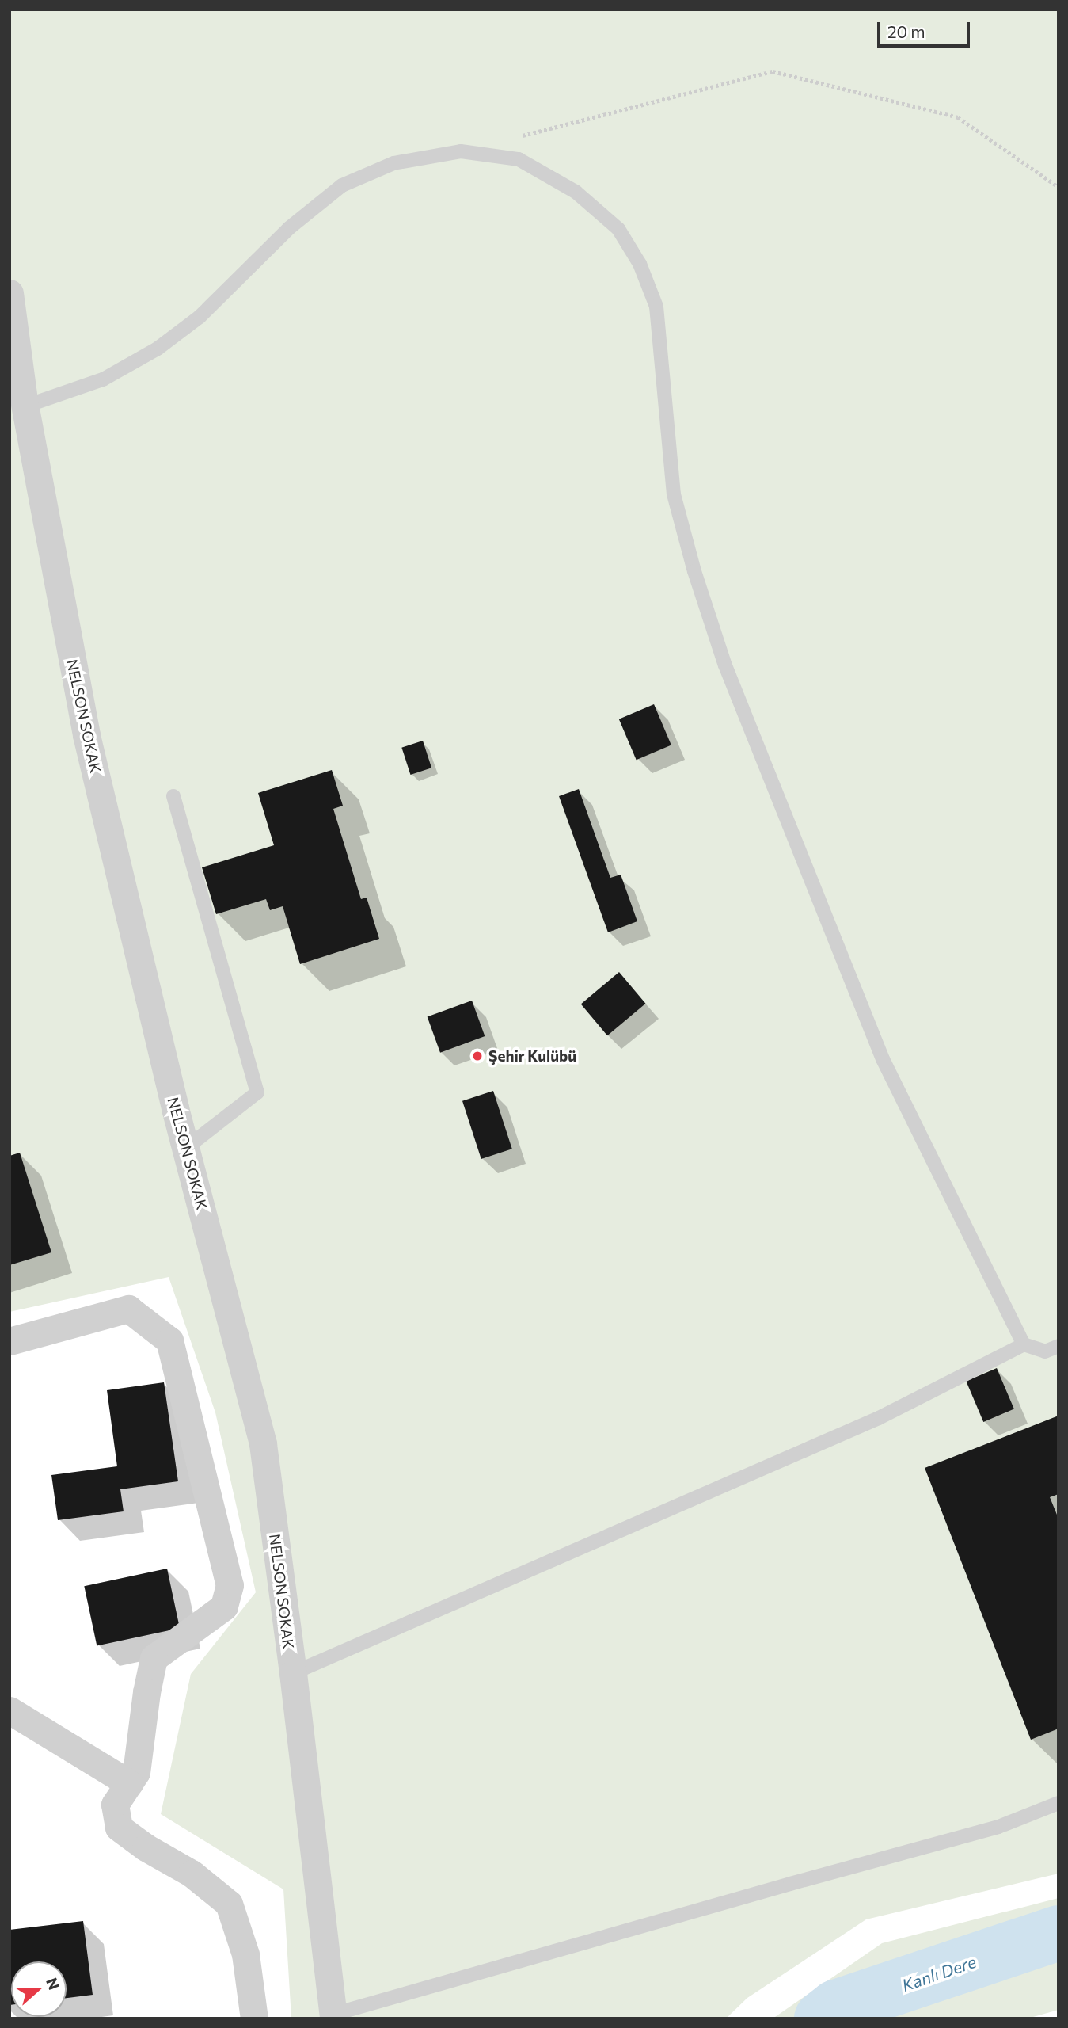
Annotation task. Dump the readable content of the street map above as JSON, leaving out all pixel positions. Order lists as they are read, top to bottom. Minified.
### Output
{"streets":{"street":["NELSON SOKAK"]},"water":["Kanlı Dere"],"places":["Şehir Kulübü"],"scale_bar":"20 m","north":"right"}
